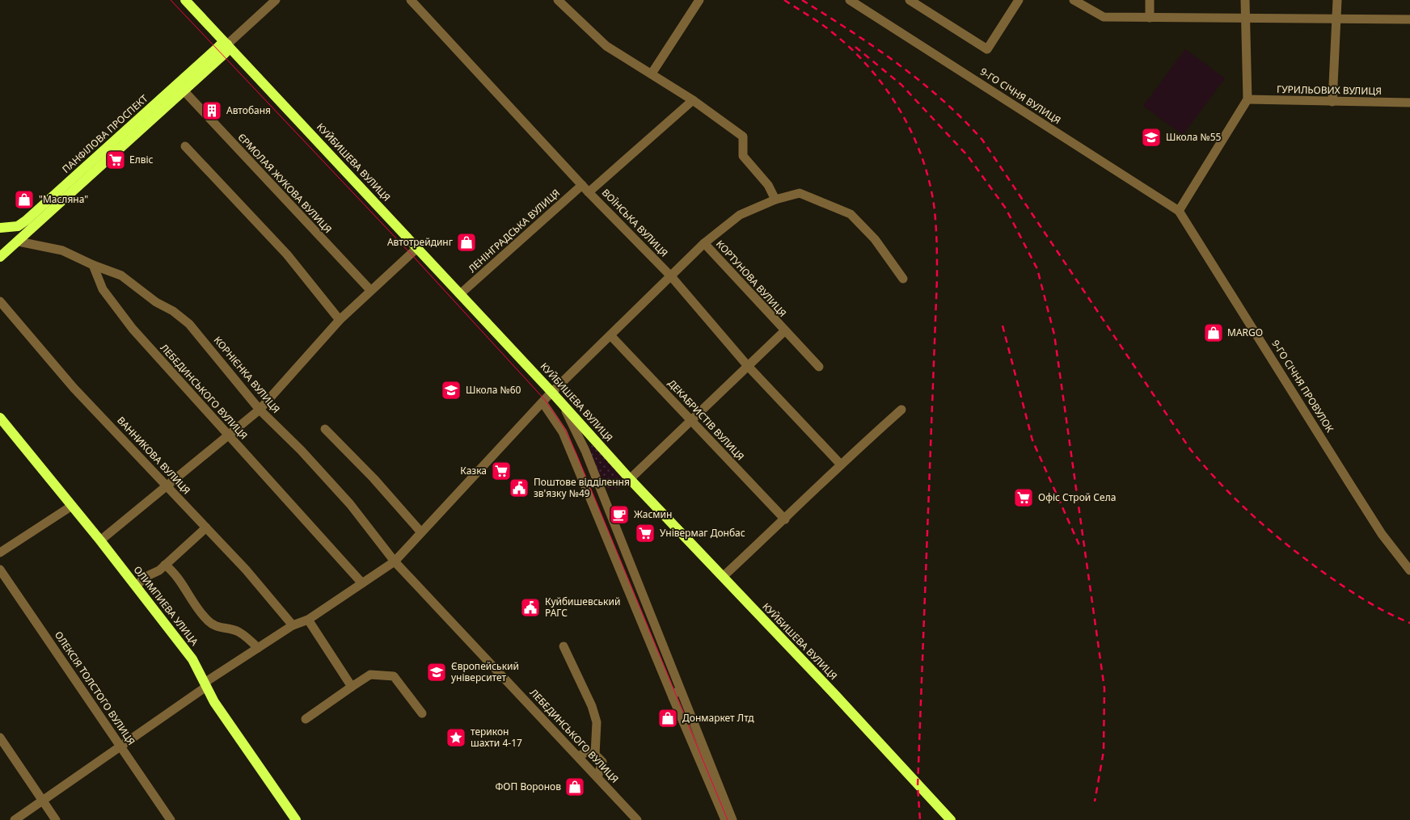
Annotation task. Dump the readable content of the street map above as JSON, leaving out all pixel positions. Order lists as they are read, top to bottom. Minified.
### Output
{"streets":{"main road":["ПАНФІЛОВА ПРОСПЕКТ","КУЙБИШЕВА ВУЛИЦЯ","ОЛИМПИЕВА УЛИЦА"],"street":["ГУРИЛЬОВИХ ВУЛИЦЯ","9-ГО СІЧНЯ ВУЛИЦЯ","ЄРМОЛАЯ ЖУКОВА ВУЛИЦЯ","ВОЇНСЬКА ВУЛИЦЯ","ЛЕНІНГРАДСЬКА ВУЛИЦЯ","КОРТУНОВА ВУЛИЦЯ","КОРНІЄНКА ВУЛИЦЯ","9-ГО СІЧНЯ ПРОВУЛОК","ЛЕБЕДИНСЬКОГО ВУЛИЦЯ","ДЕКАБРИСТІВ ВУЛИЦЯ","ВАННИКОВА ВУЛИЦЯ","ОЛЕКСІЯ ТОЛСТОГО ВУЛИЦЯ"]},"crossings":[["9-ГО СІЧНЯ ВУЛИЦЯ","9-ГО СІЧНЯ ПРОВУЛОК"],["ПАНФІЛОВА ПРОСПЕКТ","КУЙБИШЕВА ВУЛИЦЯ"],["КУЙБИШЕВА ВУЛИЦЯ","ЛЕНІНГРАДСЬКА ВУЛИЦЯ"],["ВОЇНСЬКА ВУЛИЦЯ","ЛЕНІНГРАДСЬКА ВУЛИЦЯ"],["КОРНІЄНКА ВУЛИЦЯ","ЛЕБЕДИНСЬКОГО ВУЛИЦЯ"]],"places":{"building":["Автобаня"],"school or university":["Школа №55","Школа №60","Європейський університет"],"supermarket":["Елвіс","Казка","Офіс Строй Села","Універмаг Донбас"],"shop":["\"Масляна\"","Автотрейдинг","MARGO","Донмаркет Лтд","ФОП Воронов"],"public building":["Поштове відділення зв'язку №49","Куйбишевський РАГС"],"cafe":["Жасмин"],"place":["терикон шахти 4-17"]}}
